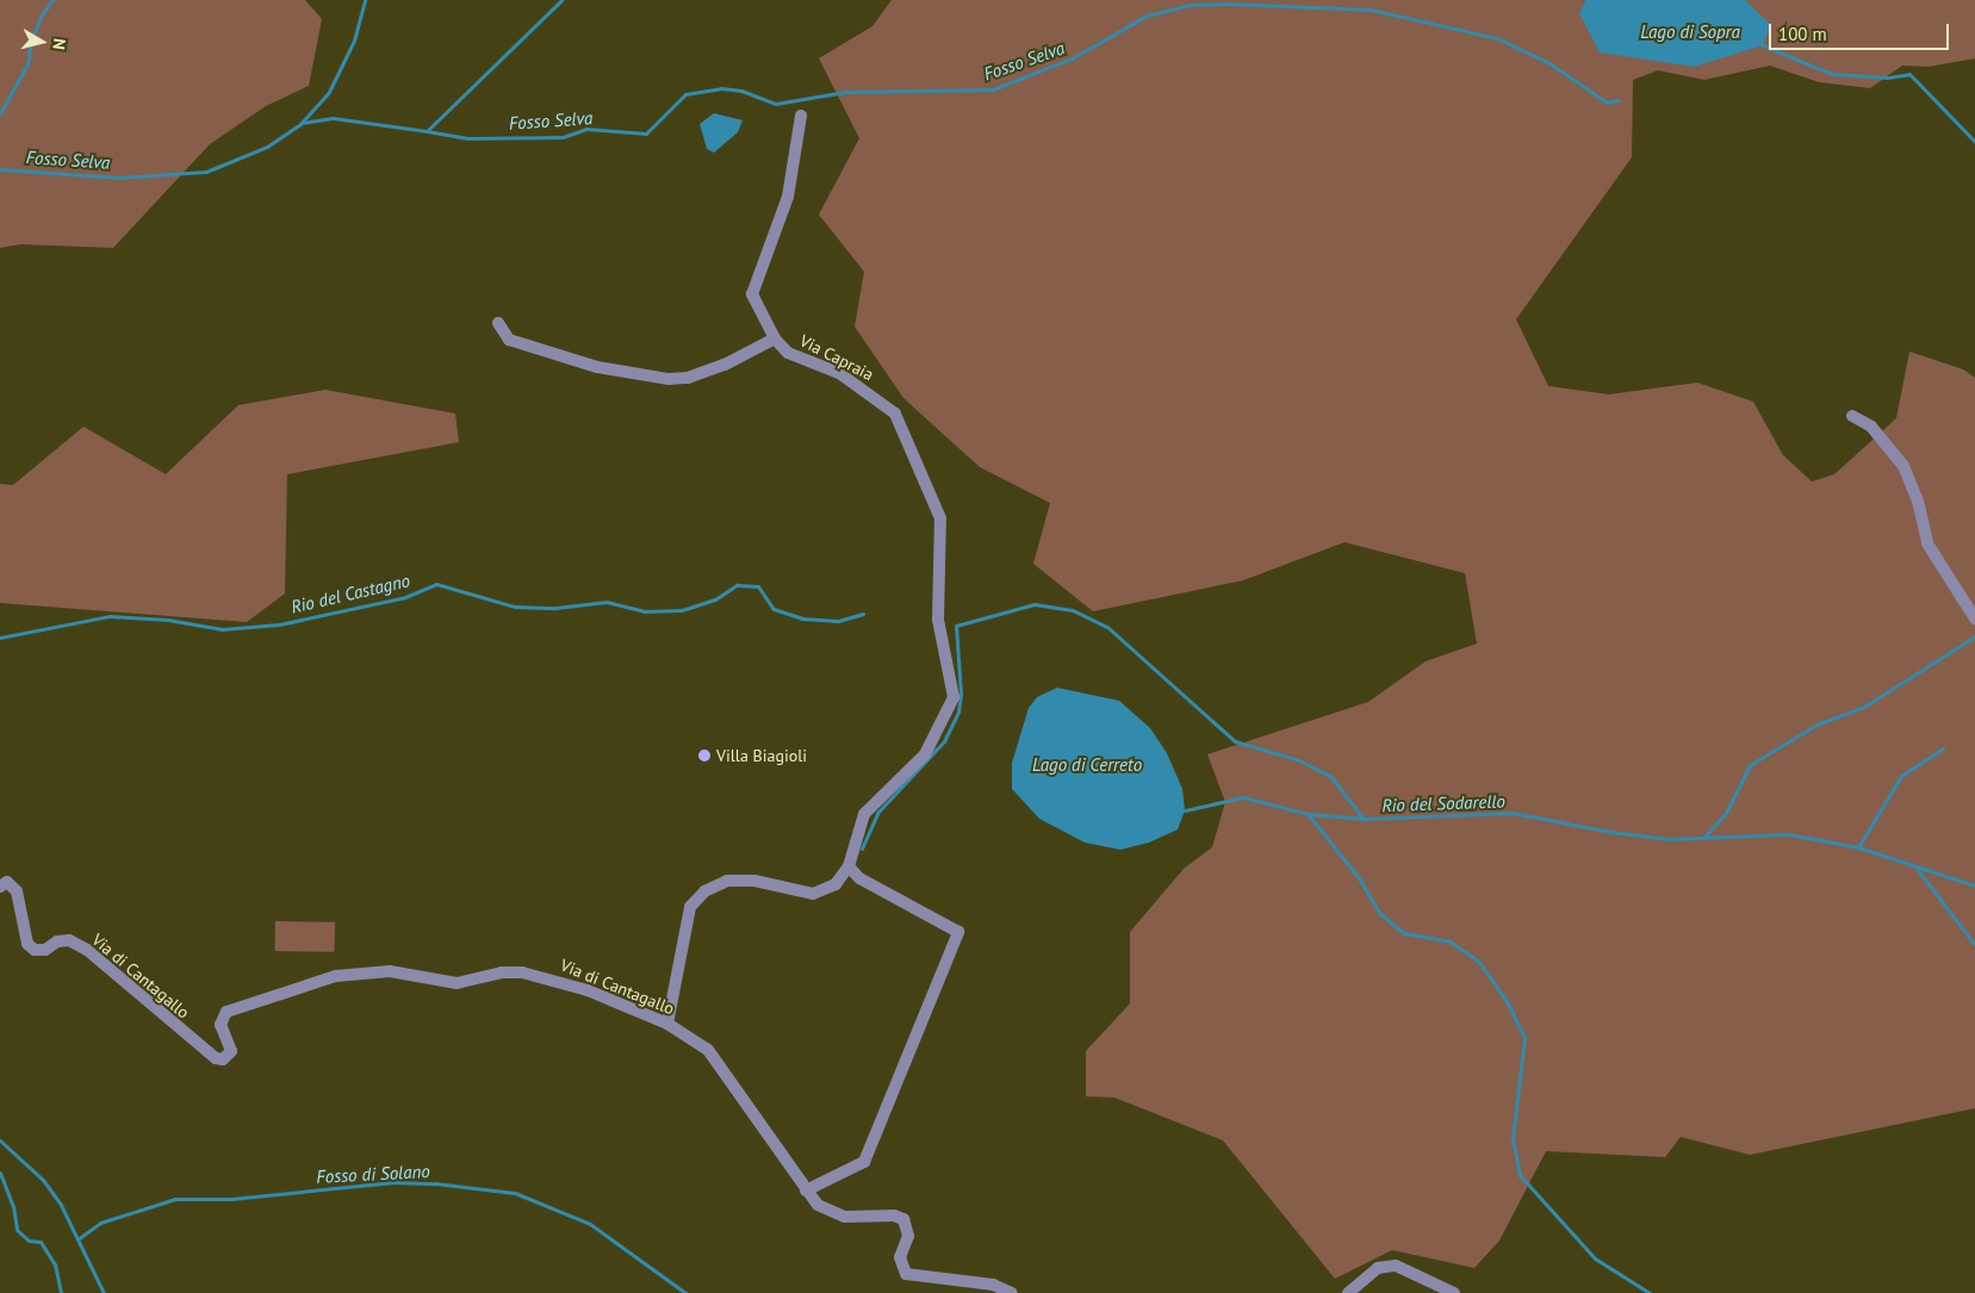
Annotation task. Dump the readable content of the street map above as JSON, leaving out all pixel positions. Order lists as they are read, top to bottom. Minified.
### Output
{"streets":{"street":["Via Capraia","Via di Cantagallo"]},"water":["Lago di Sopra","Fosso Selva","Rio del Castagno","Lago di Cerreto","Rio del Sodarello","Fosso di Solano"],"places":["Villa Biagioli"],"scale_bar":"100 m","north":"right"}
